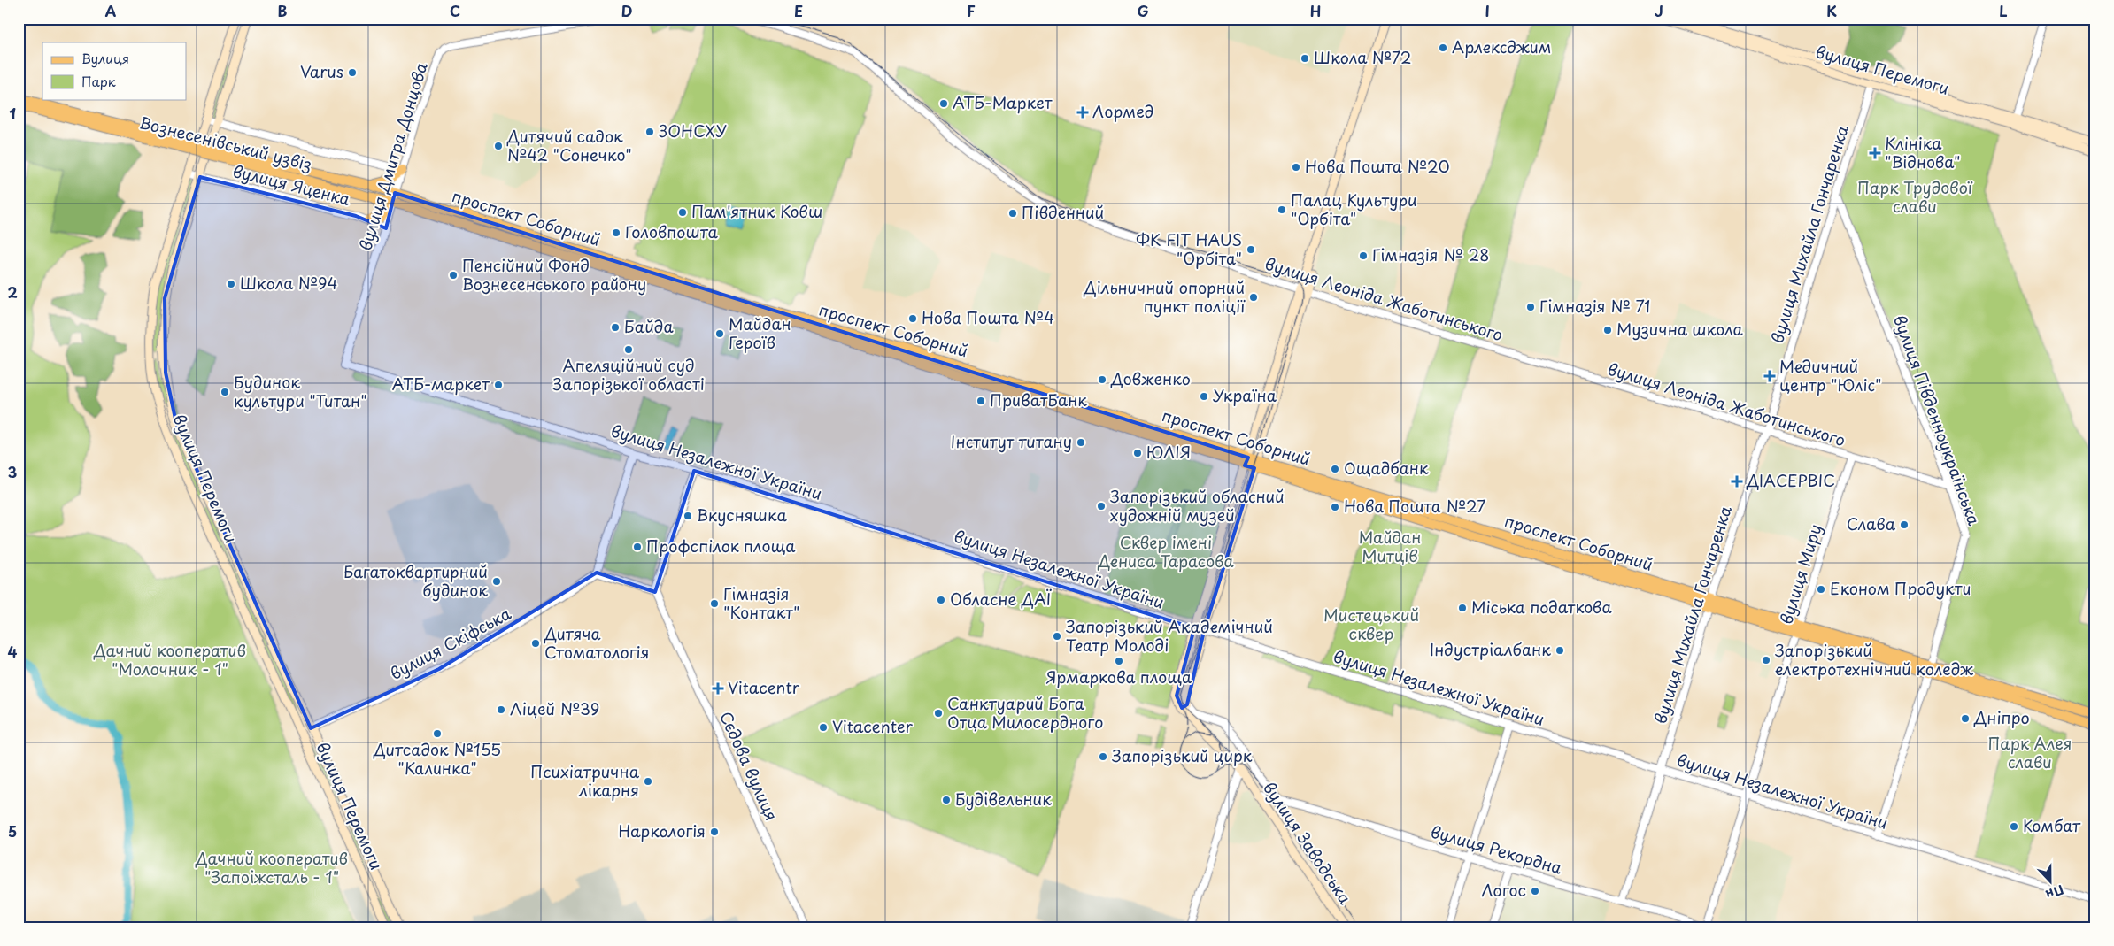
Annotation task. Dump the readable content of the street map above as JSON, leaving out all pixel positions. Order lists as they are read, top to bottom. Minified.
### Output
{"streets":{"main road":["вулиця Перемоги","Вознесенівський узвіз","проспект Соборний","вулиця Заводська"],"street":["вулиця Дмитра Донцова","вулиця Яценка","вулиця Михайла Гончаренка","вулиця Леоніда Жаботинського","вулиця Південноукраїнська","вулиця Незалежної України","вулиця Миру","вулиця Скіфська","Сєдова вулиця","вулиця Рекордна"]},"crossings":[["вулиця Перемоги","вулиця Яценка"],["вулиця Перемоги","вулиця Михайла Гончаренка"],["вулиця Перемоги","вулиця Скіфська"],["Вознесенівський узвіз","проспект Соборний"],["вулиця Дмитра Донцова","вулиця Яценка"],["вулиця Дмитра Донцова","проспект Соборний"],["вулиця Дмитра Донцова","вулиця Незалежної України"],["проспект Соборний","вулиця Михайла Гончаренка"],["проспект Соборний","вулиця Південноукраїнська"],["проспект Соборний","вулиця Миру"],["вулиця Михайла Гончаренка","вулиця Леоніда Жаботинського"],["вулиця Михайла Гончаренка","вулиця Південноукраїнська"],["вулиця Михайла Гончаренка","вулиця Незалежної України"],["вулиця Михайла Гончаренка","вулиця Рекордна"],["вулиця Леоніда Жаботинського","вулиця Південноукраїнська"],["вулиця Леоніда Жаботинського","вулиця Миру"],["вулиця Південноукраїнська","вулиця Незалежної України"],["вулиця Незалежної України","вулиця Миру"],["вулиця Незалежної України","вулиця Заводська"],["вулиця Миру","вулиця Рекордна"],["вулиця Заводська","вулиця Рекордна"]],"parks":["Парк Трудової слави","Майдан Митців","Сквер імені Дениса Тарасова","Мистецький сквер","Дачний кооператив \"Молочник - 1\"","Парк Алея слави","Дачний кооператив \"Запоіжсталь - 1\""],"places":{"other":["Арлексджим","Школа №72","Varus","АТБ-Маркет","ЗОНСХУ","Дитячий садок №42 \"Сонечко\"","Нова Пошта №20","Палац Культури \"Орбіта\"","Пам'ятник Ковш","Південний","Головпошта","ФК FIT HAUS \"Орбіта\"","Гімназія № 28","Пенсійний Фонд Вознесенського району","Школа №94","Дільничний опорний пункт поліції","Гімназія № 71","Нова Пошта №4","Байда","Музична школа","Майдан Героїв","Апеляційний суд Запорізької області","Довженко","АТБ-маркет","Будинок культури \"Титан\"","Україна","ПриватБанк","Інститут титану","ЮЛІЯ","Ощадбанк","Запорізький обласний художній музей","Нова Пошта №27","Вкусняшка","Слава","Профспілок площа","Багатоквартирний будинок","Економ Продукти","Обласне ДАЇ","Гімназія \"Контакт\"","Міська податкова","Запорізький Академічний Театр Молоді","Дитяча Стоматологія","Індустріалбанк","Запорізький електротехнічний коледж","Ярмаркова площа","Ліцей №39","Санктуарий Бога Отца Милосердного","Дніпро","Vitacenter","Дитсадок №155 \"Калинка\"","Запорізький цирк","Психіатрична лікарня","Будівельник","Комбат","Наркологія","Логос"],"health":["Лормед","Клініка \"Віднова\"","Медичний центр \"Юліс\"","ДІАСЕРВІС","Vitacentr"]},"legend":["Вулиця","Парк"],"north":"bottom","grid":{"columns":["A","B","C","D","E","F","G","H","I","J","K","L"],"rows":["1","2","3","4","5"]}}
